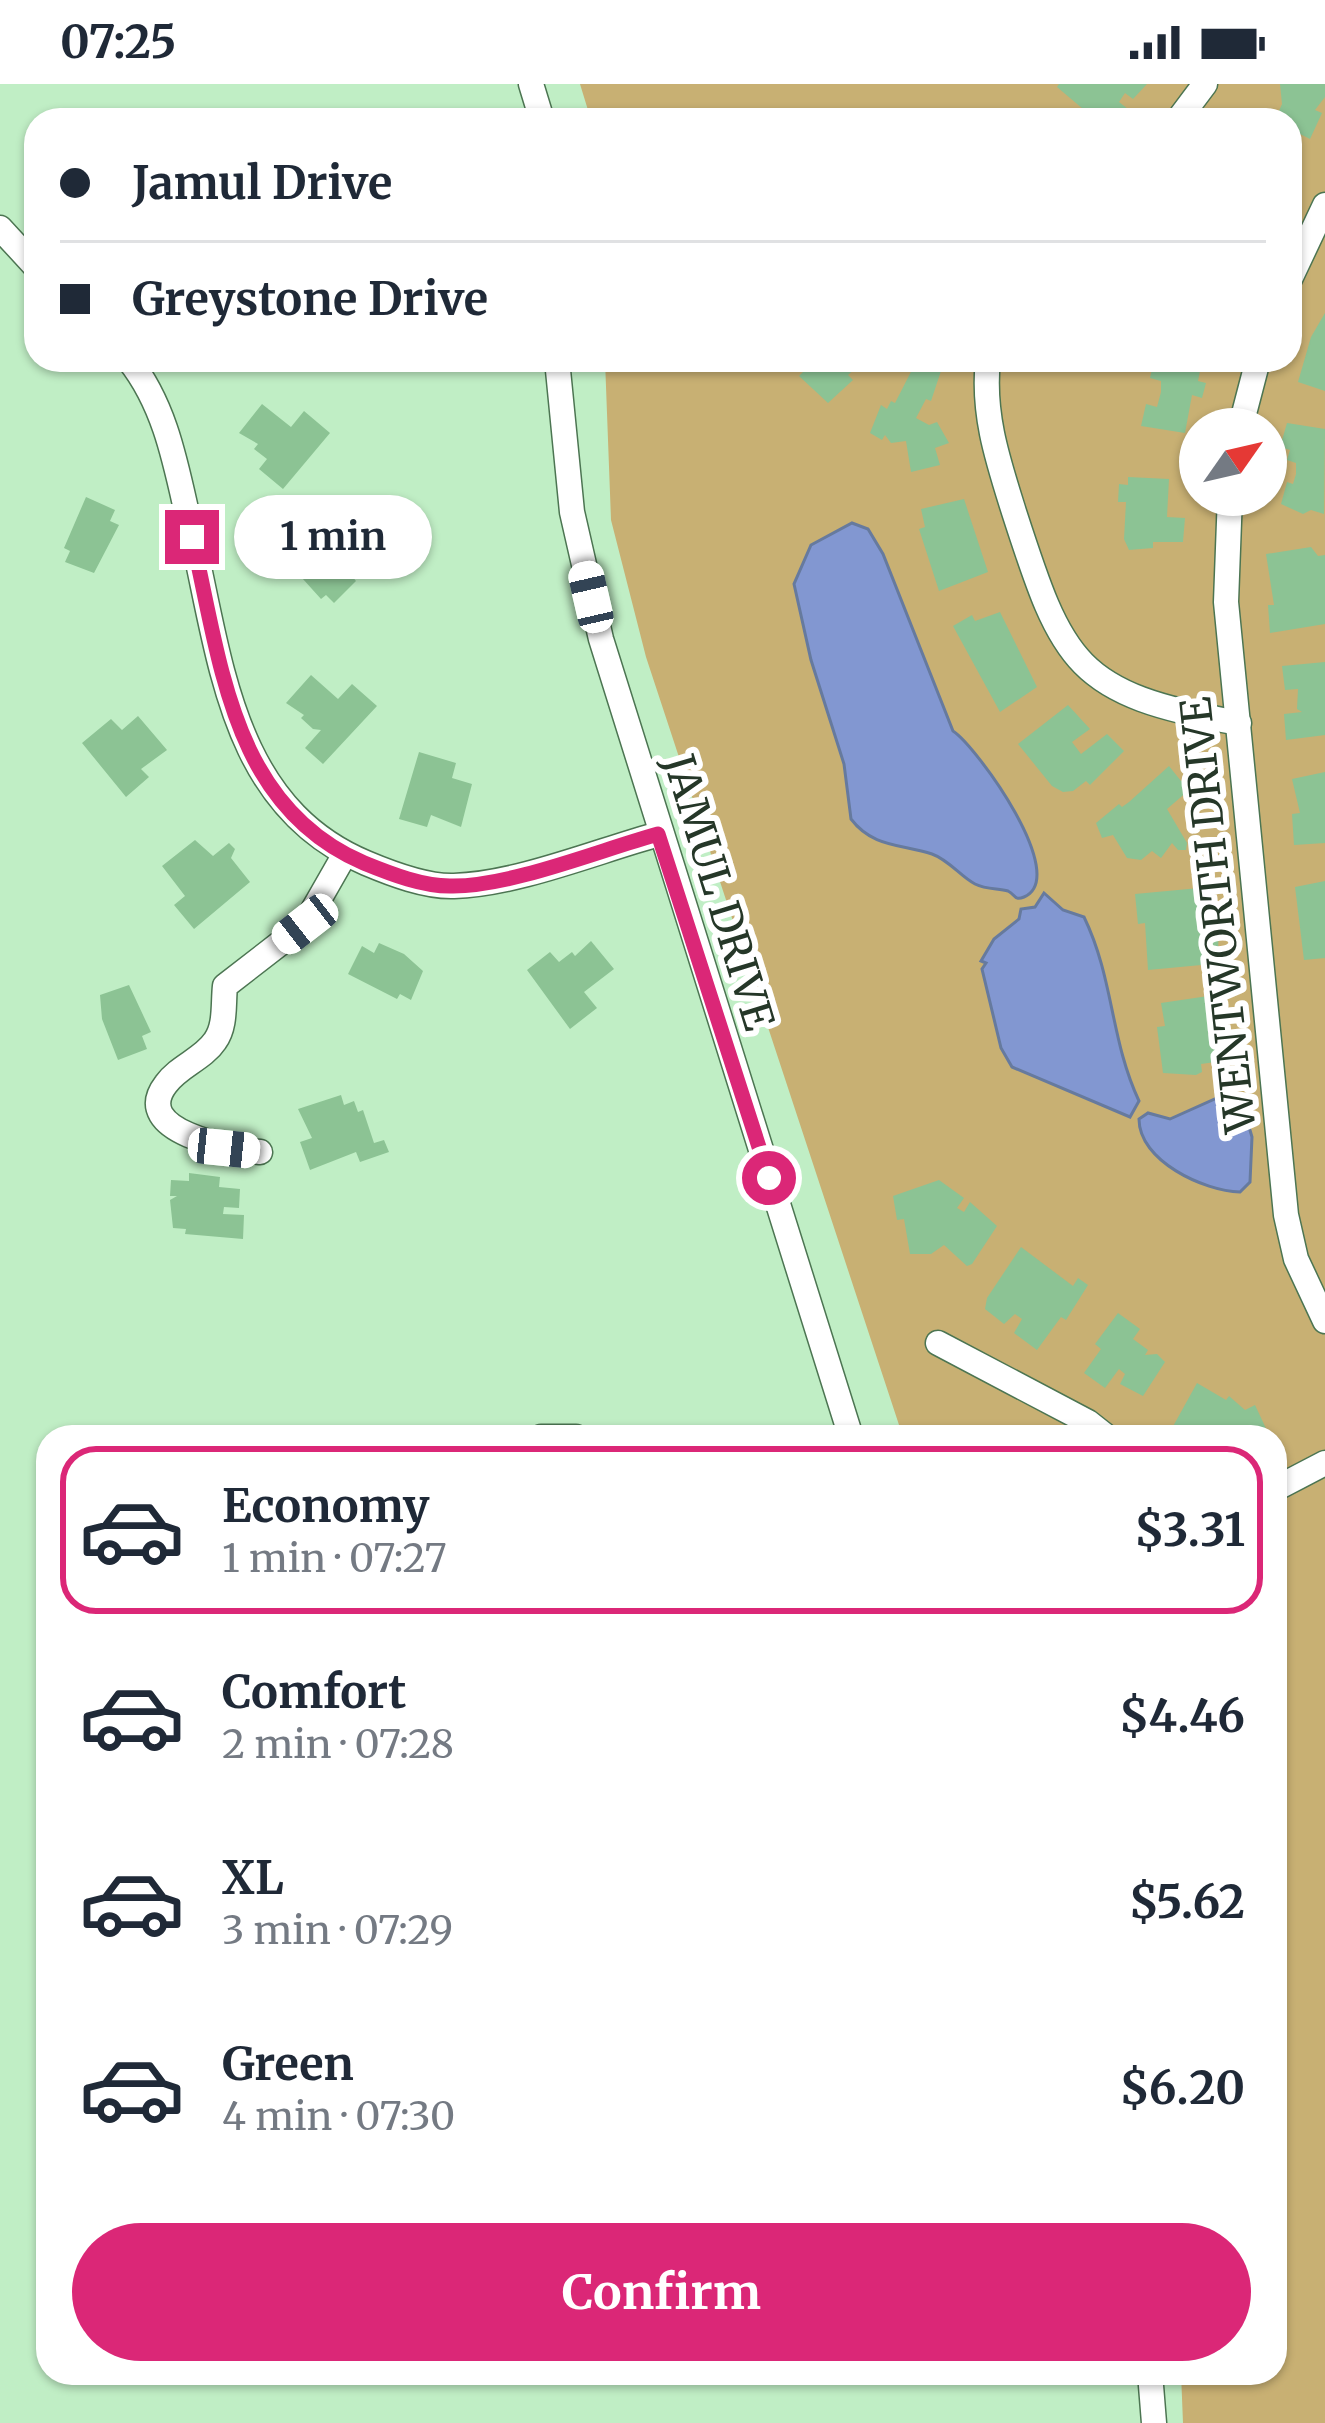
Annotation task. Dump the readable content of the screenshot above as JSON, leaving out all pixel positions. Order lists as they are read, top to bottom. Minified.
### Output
{"streets":{"street":["JAMUL DRIVE","WENTWORTH DRIVE"]},"north":"top right","page":{"status":"07:25","banner":["Jamul Drive","Greystone Drive"],"bubble":"1 min","list":[{"name":"Economy","note":"1 min · 07:27","value":"$3.31"},{"name":"Comfort","note":"2 min · 07:28","value":"$4.46"},{"name":"XL","note":"3 min · 07:29","value":"$5.62"},{"name":"Green","note":"4 min · 07:30","value":"$6.20"}],"buttons":"Confirm"}}
